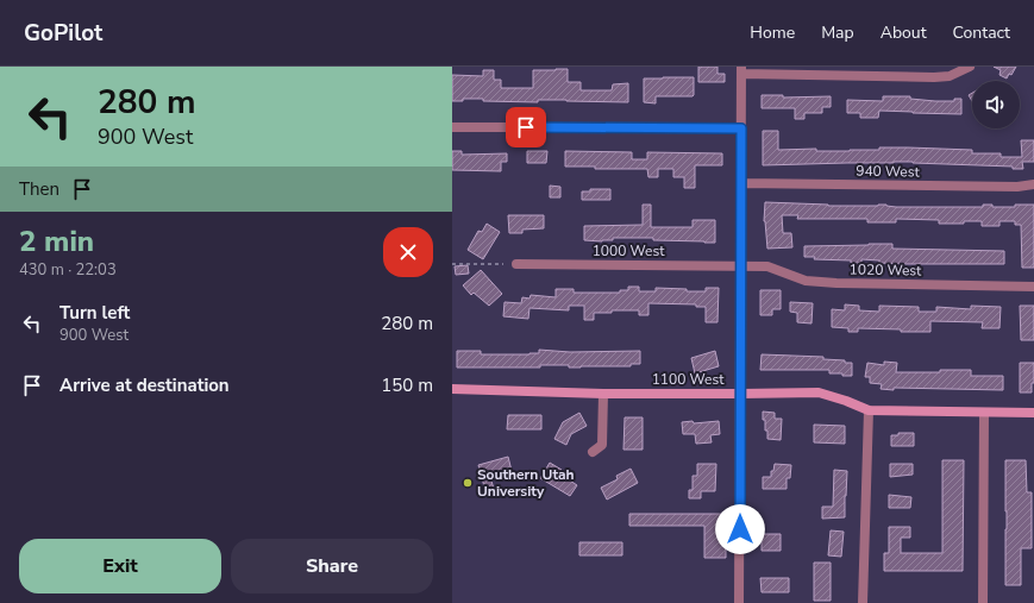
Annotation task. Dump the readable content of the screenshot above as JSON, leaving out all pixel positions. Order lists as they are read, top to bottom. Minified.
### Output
{"streets":{"street":["940 West","1000 West","1020 West","1100 West"]},"crossings":[["1000 West","1020 West"]],"places":["Southern Utah University"],"page":{"header":"GoPilot","nav":["Home","Map","About","Contact"],"turn":["280 m","900 West"],"then":"Then","heading":["2 min","430 m · 22:03"],"list":[{"name":"Turn left","note":"900 West","value":"280 m"},{"name":"Arrive at destination","value":"150 m"}],"buttons":["Exit","Share"]}}
